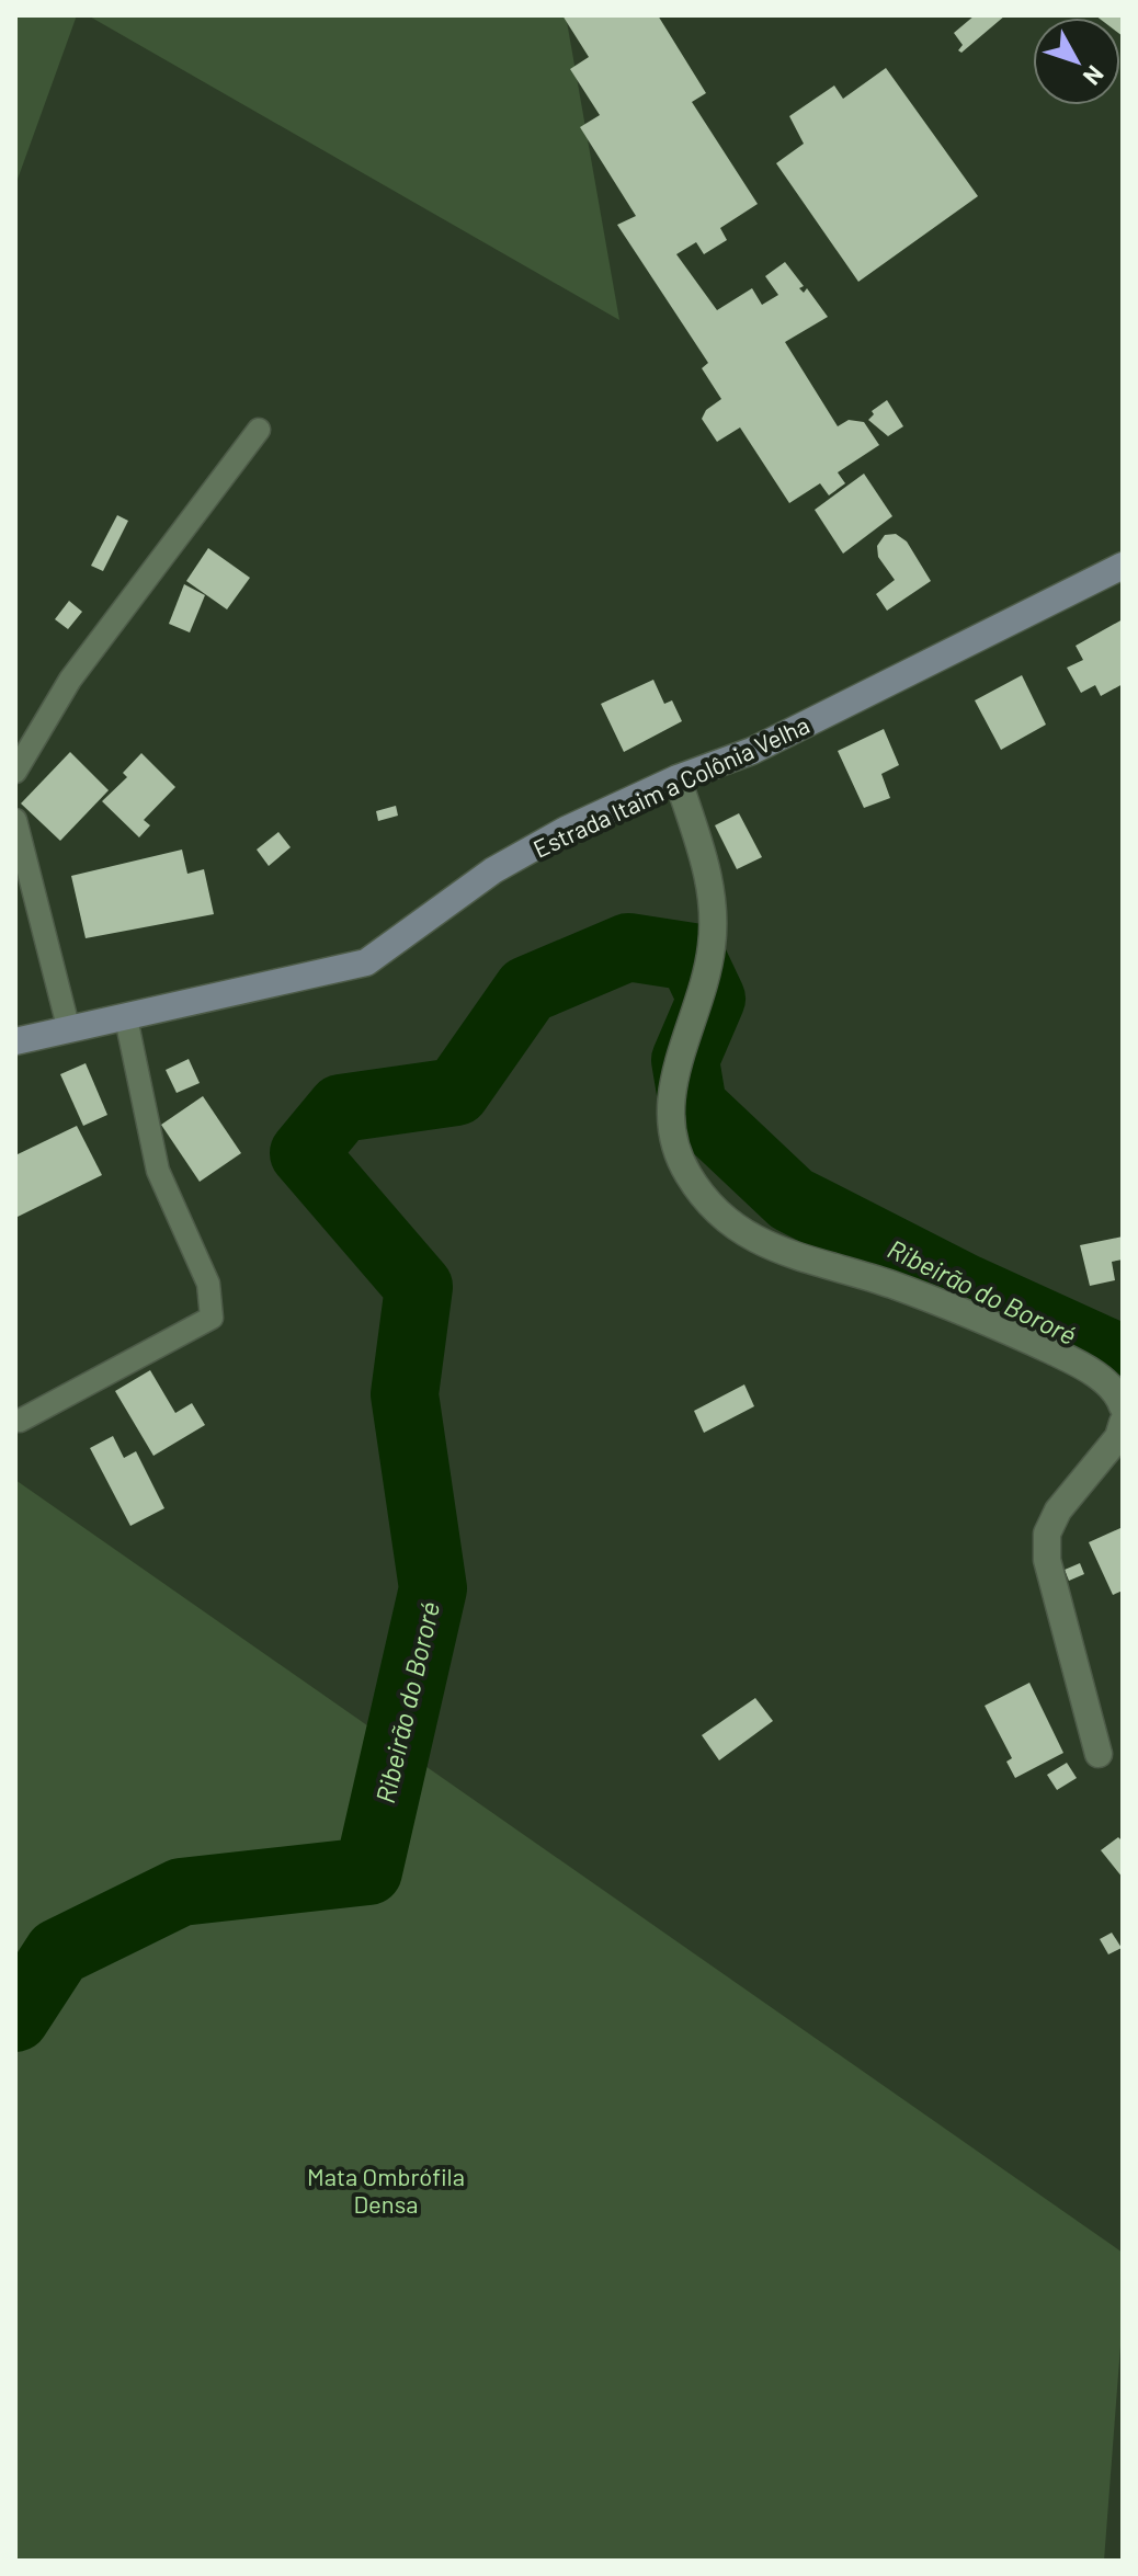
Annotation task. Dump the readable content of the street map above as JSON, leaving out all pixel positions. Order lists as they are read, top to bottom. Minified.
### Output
{"streets":{"street":["Estrada Itaim a Colônia Velha"]},"water":["Ribeirão do Bororé"],"parks":["Mata Ombrófila Densa"],"north":"bottom right"}
